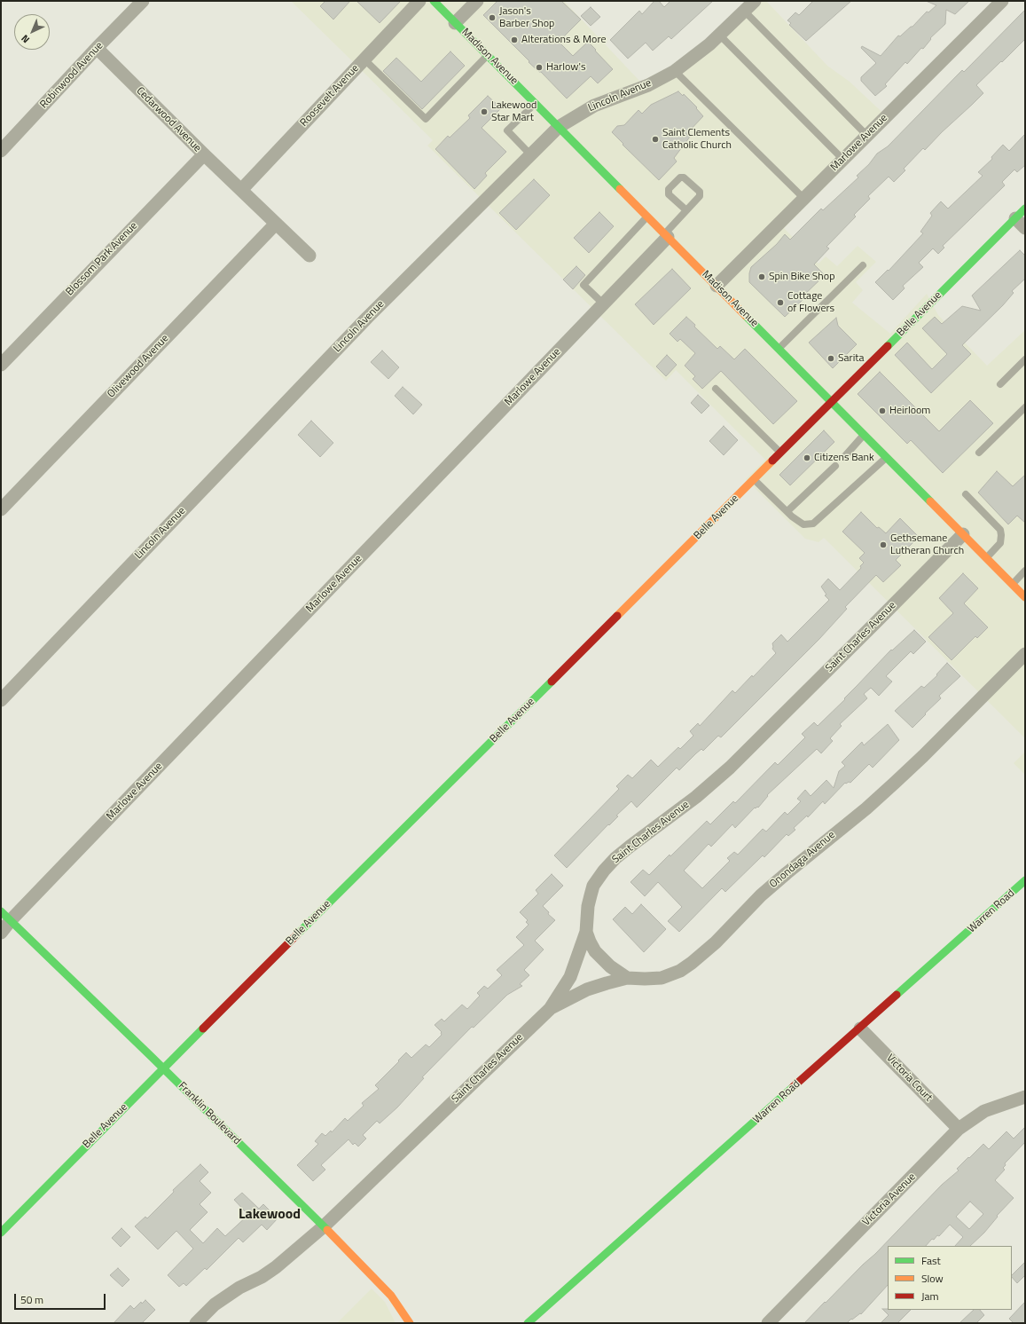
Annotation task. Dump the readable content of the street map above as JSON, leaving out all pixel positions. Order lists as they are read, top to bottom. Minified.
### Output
{"streets":{"street":["Madison Avenue","Robinwood Avenue","Roosevelt Avenue","Lincoln Avenue","Cedarwood Avenue","Marlowe Avenue","Blossom Park Avenue","Belle Avenue","Olivewood Avenue","Saint Charles Avenue","Onondaga Avenue","Warren Road","Victoria Court","Franklin Boulevard","Victoria Avenue"]},"crossings":[["Madison Avenue","Lincoln Avenue"],["Madison Avenue","Marlowe Avenue"],["Madison Avenue","Belle Avenue"],["Madison Avenue","Saint Charles Avenue"],["Robinwood Avenue","Cedarwood Avenue"],["Roosevelt Avenue","Cedarwood Avenue"],["Cedarwood Avenue","Blossom Park Avenue"],["Marlowe Avenue","Franklin Boulevard"],["Belle Avenue","Franklin Boulevard"],["Saint Charles Avenue","Onondaga Avenue"],["Saint Charles Avenue","Franklin Boulevard"],["Warren Road","Victoria Court"],["Victoria Court","Victoria Avenue"]],"districts":["Lakewood"],"places":["Jason's Barber Shop","Alterations & More","Harlow's","Lakewood Star Mart","Saint Clements Catholic Church","Spin Bike Shop","Cottage of Flowers","Sarita","Heirloom","Citizens Bank","Gethsemane Lutheran Church"],"legend":["Fast","Slow","Jam"],"scale_bar":"50 m","north":"bottom left"}
